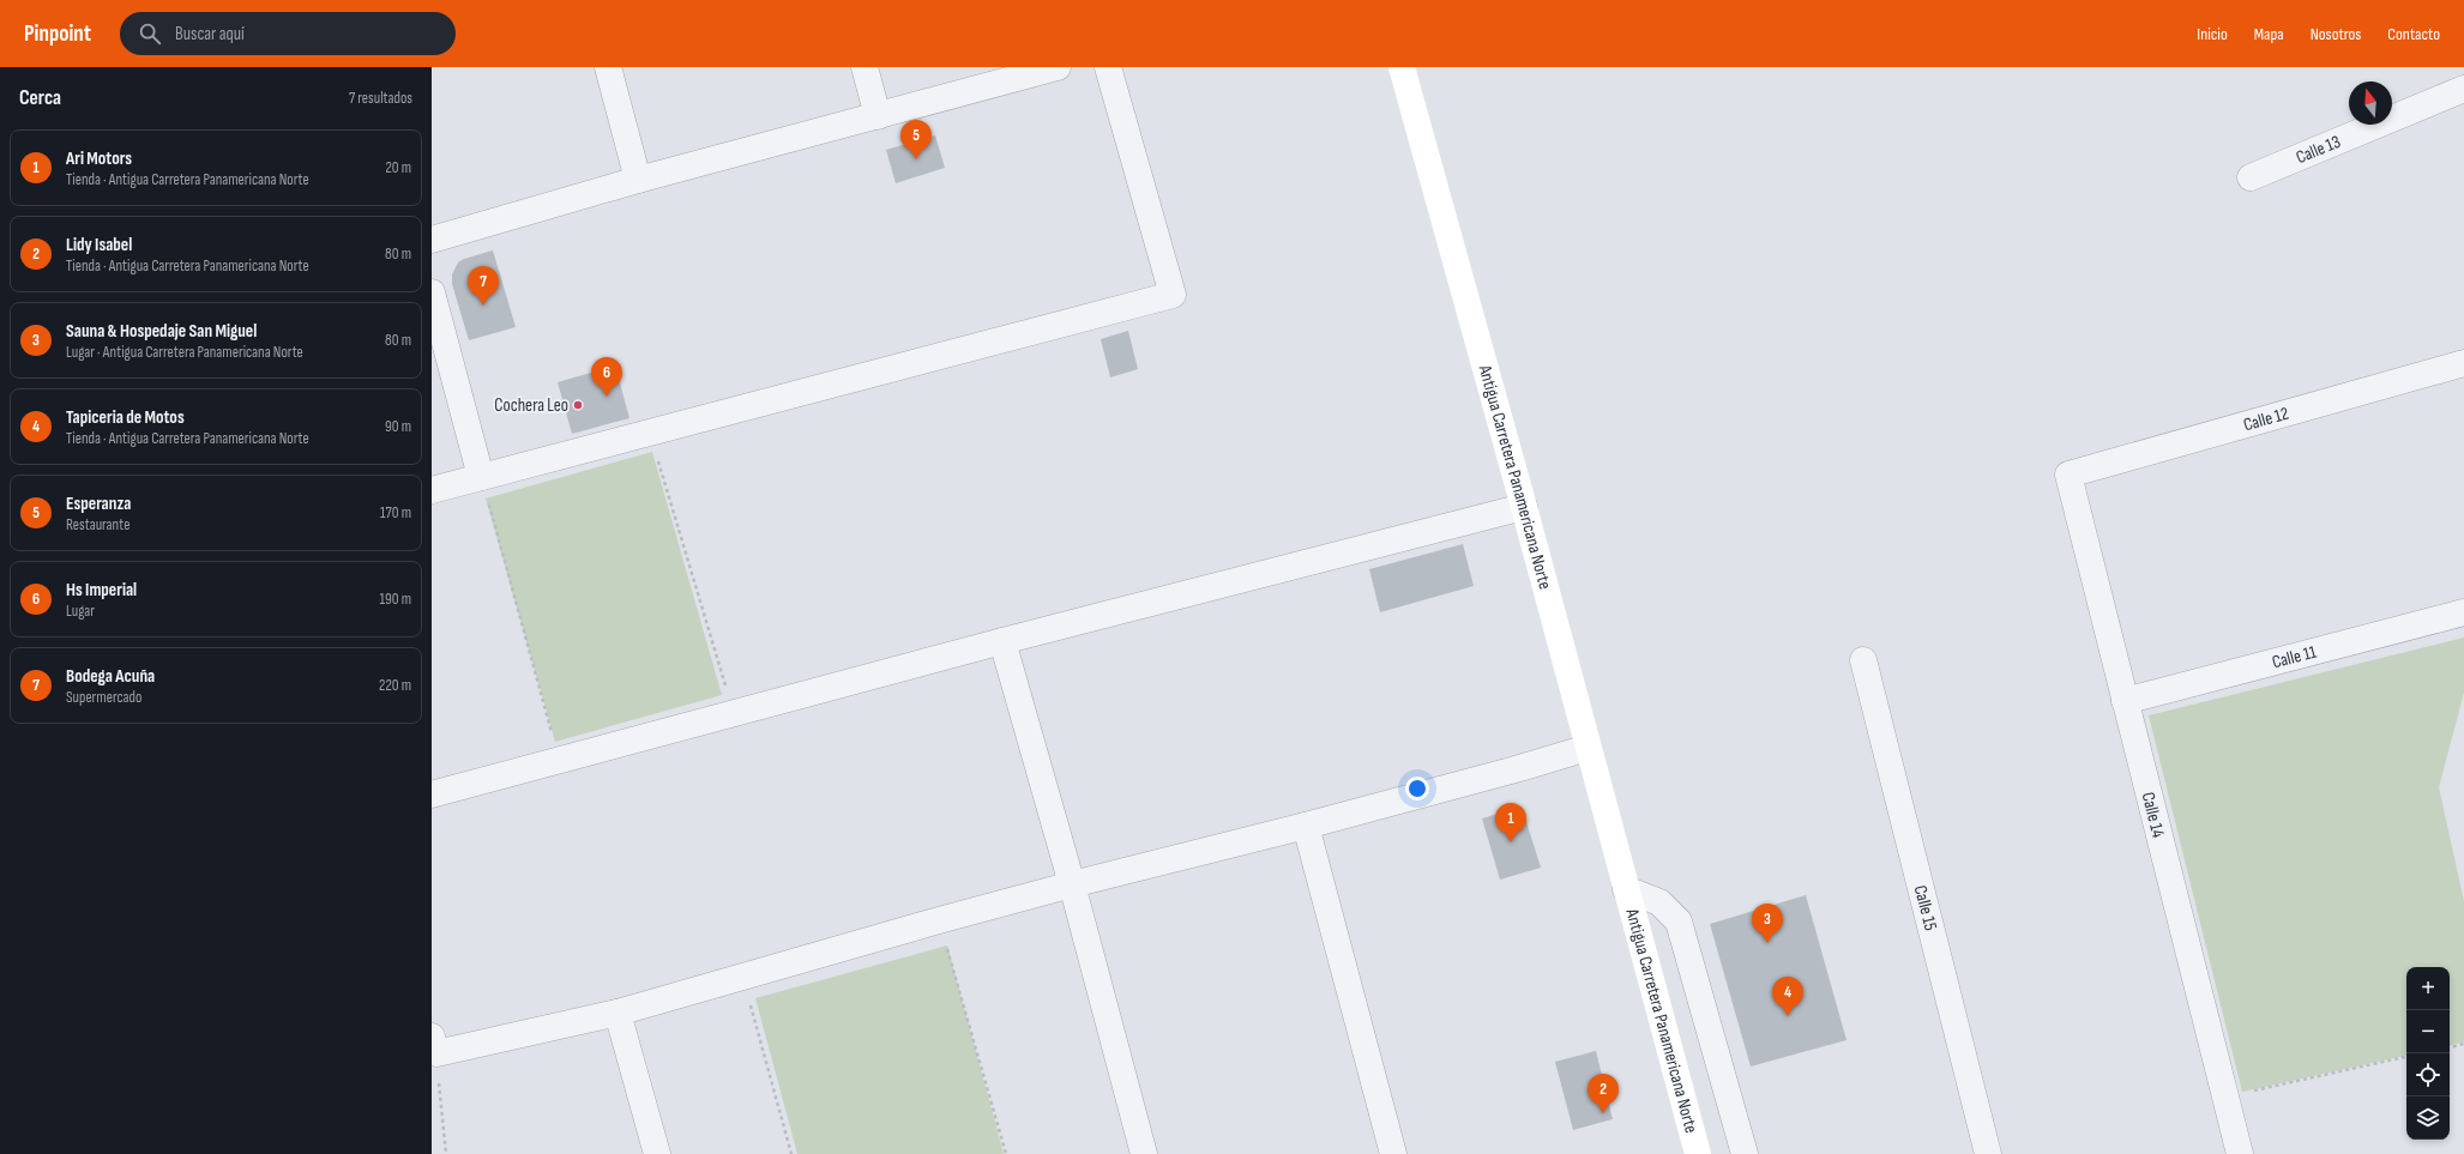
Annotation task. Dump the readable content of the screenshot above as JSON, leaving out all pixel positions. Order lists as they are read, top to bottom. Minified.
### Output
{"streets":{"main road":["Antigua Carretera Panamericana Norte"],"street":["Calle 13","Calle 12","Calle 11","Calle 14","Calle 15"]},"crossings":[["Calle 12","Calle 14"],["Calle 11","Calle 14"]],"places":["Cochera Leo"],"north":"top","page":{"header":"Pinpoint","search":"Buscar aquí","nav":["Inicio","Mapa","Nosotros","Contacto"],"heading":["Cerca","7 resultados"],"pins":["5","7","6","1","3","4","2"],"list":[{"mark":"1","name":"Ari Motors","note":"Tienda · Antigua Carretera Panamericana Norte","value":"20 m"},{"mark":"2","name":"Lidy Isabel","note":"Tienda · Antigua Carretera Panamericana Norte","value":"80 m"},{"mark":"3","name":"Sauna & Hospedaje San Miguel","note":"Lugar · Antigua Carretera Panamericana Norte","value":"80 m"},{"mark":"4","name":"Tapiceria de Motos","note":"Tienda · Antigua Carretera Panamericana Norte","value":"90 m"},{"mark":"5","name":"Esperanza","note":"Restaurante","value":"170 m"},{"mark":"6","name":"Hs Imperial","note":"Lugar","value":"190 m"},{"mark":"7","name":"Bodega Acuña","note":"Supermercado","value":"220 m"}],"map_buttons":["+","−"]}}
